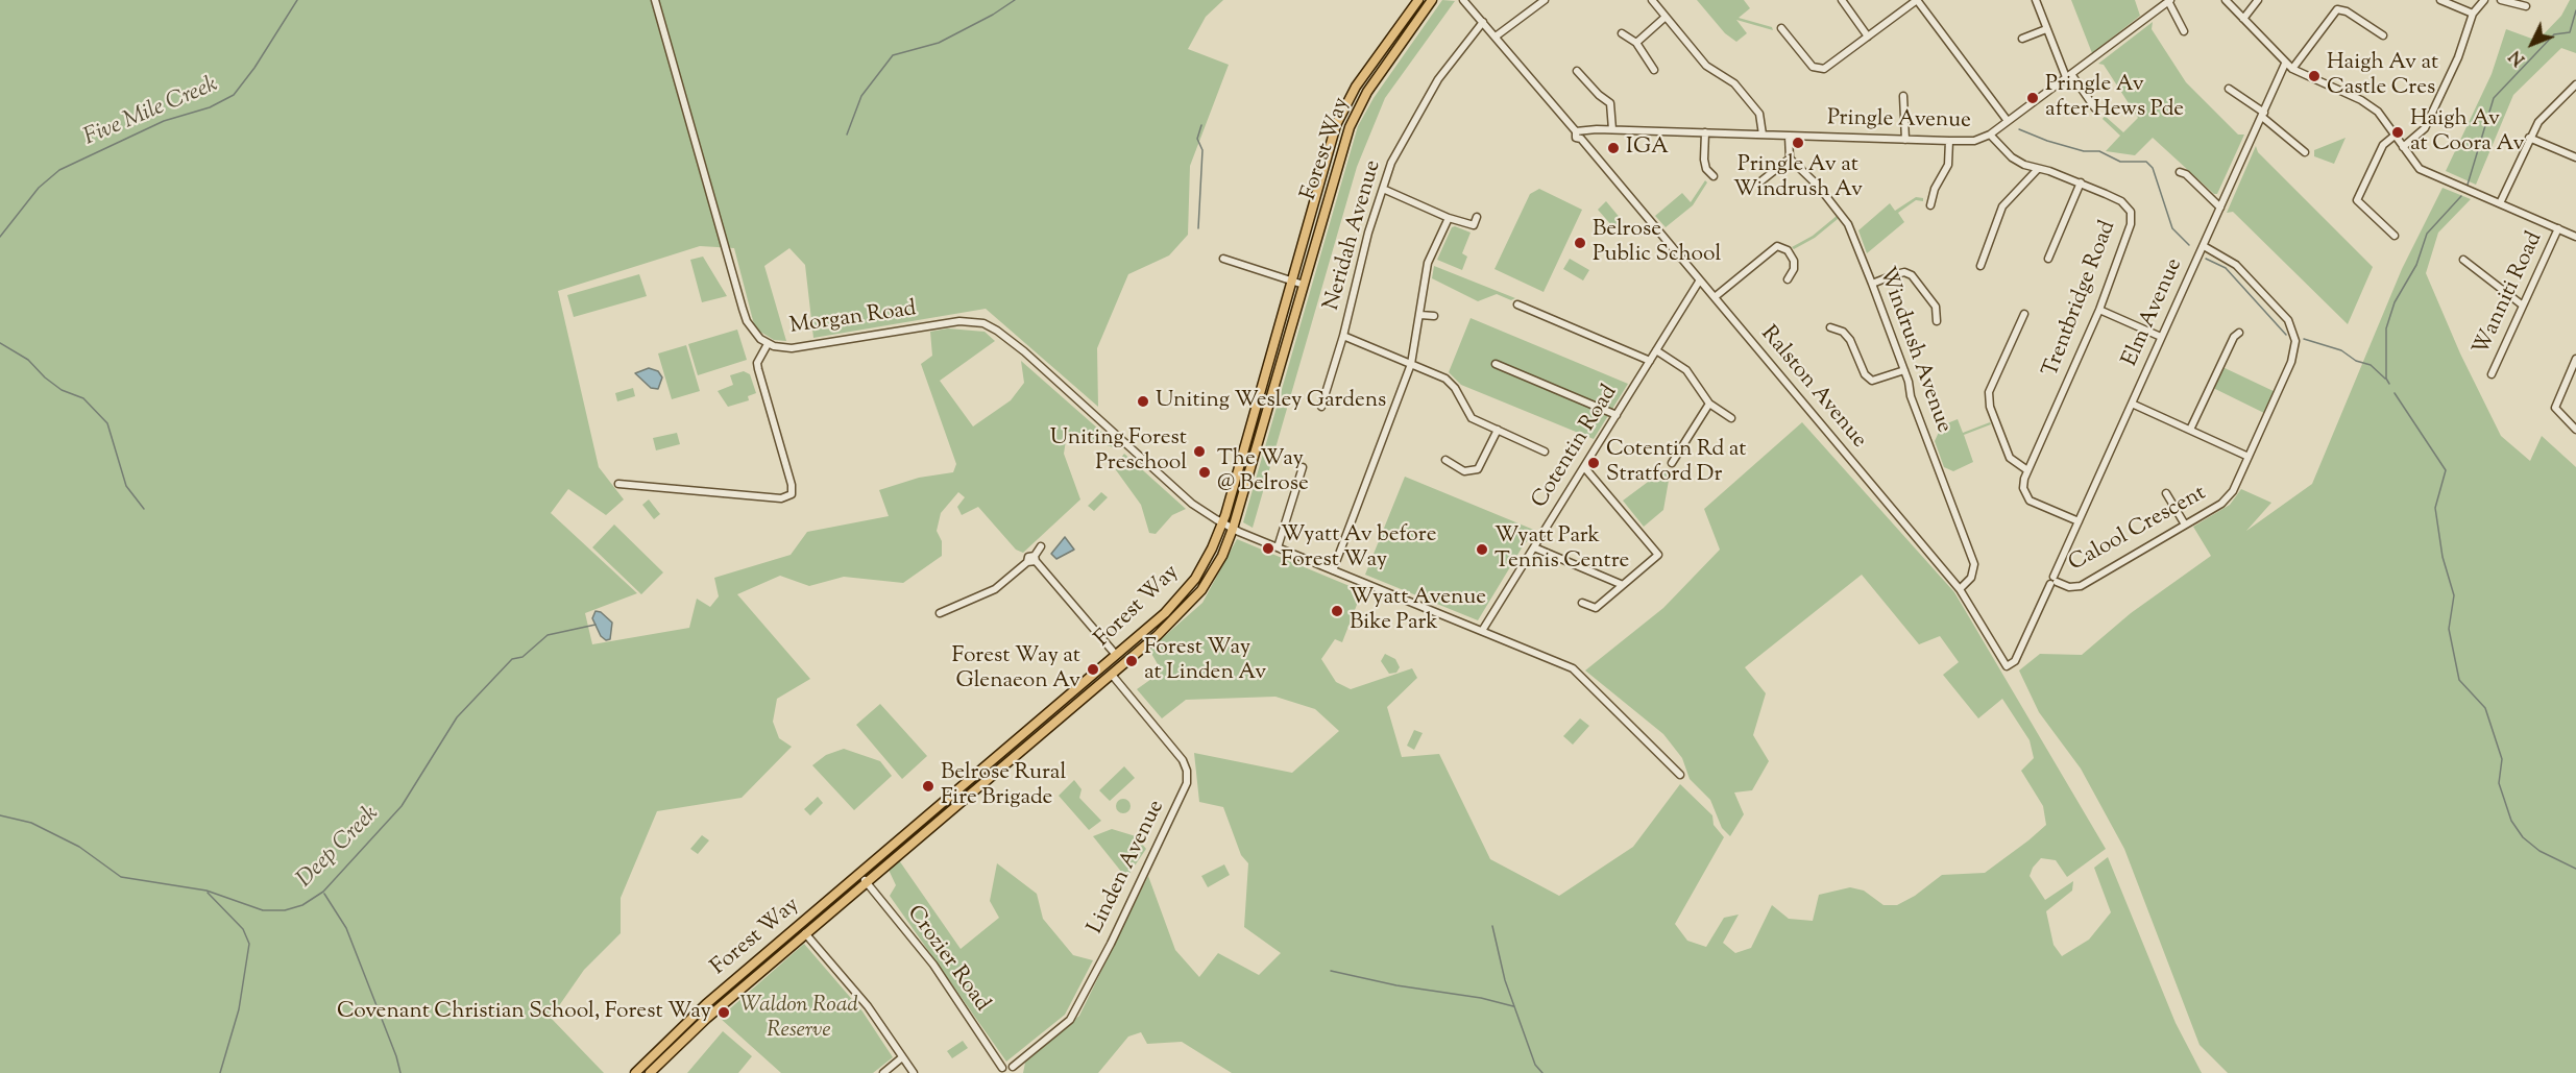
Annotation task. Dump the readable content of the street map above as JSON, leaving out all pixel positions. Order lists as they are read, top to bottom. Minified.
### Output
{"streets":{"main road":["Forest Way"],"street":["Pringle Avenue","Neridah Avenue","Wanniti Road","Trentbridge Road","Elm Avenue","Morgan Road","Windrush Avenue","Ralston Avenue","Cotentin Road","Calool Crescent","Linden Avenue","Crozier Road"]},"crossings":[["Pringle Avenue","Trentbridge Road"],["Pringle Avenue","Ralston Avenue"],["Forest Way","Morgan Road"],["Forest Way","Linden Avenue"],["Forest Way","Crozier Road"],["Neridah Avenue","Ralston Avenue"],["Trentbridge Road","Elm Avenue"],["Elm Avenue","Ralston Avenue"],["Elm Avenue","Calool Crescent"],["Morgan Road","Cotentin Road"],["Windrush Avenue","Ralston Avenue"],["Ralston Avenue","Cotentin Road"]],"water":["Five Mile Creek","Deep Creek"],"parks":["Waldon Road Reserve"],"places":["Haigh Av at Castle Cres","Pringle Av after Hews Pde","Haigh Av at Coora Av","Pringle Av at Windrush Av","IGA","Belrose Public School","Uniting Wesley Gardens","Uniting Forest Preschool","Cotentin Rd at Stratford Dr","The Way @ Belrose","Wyatt Av before Forest Way","Wyatt Park Tennis Centre","Wyatt Avenue Bike Park","Forest Way at Linden Av","Forest Way at Glenaeon Av","Belrose Rural Fire Brigade","Covenant Christian School, Forest Way"],"north":"bottom left"}
